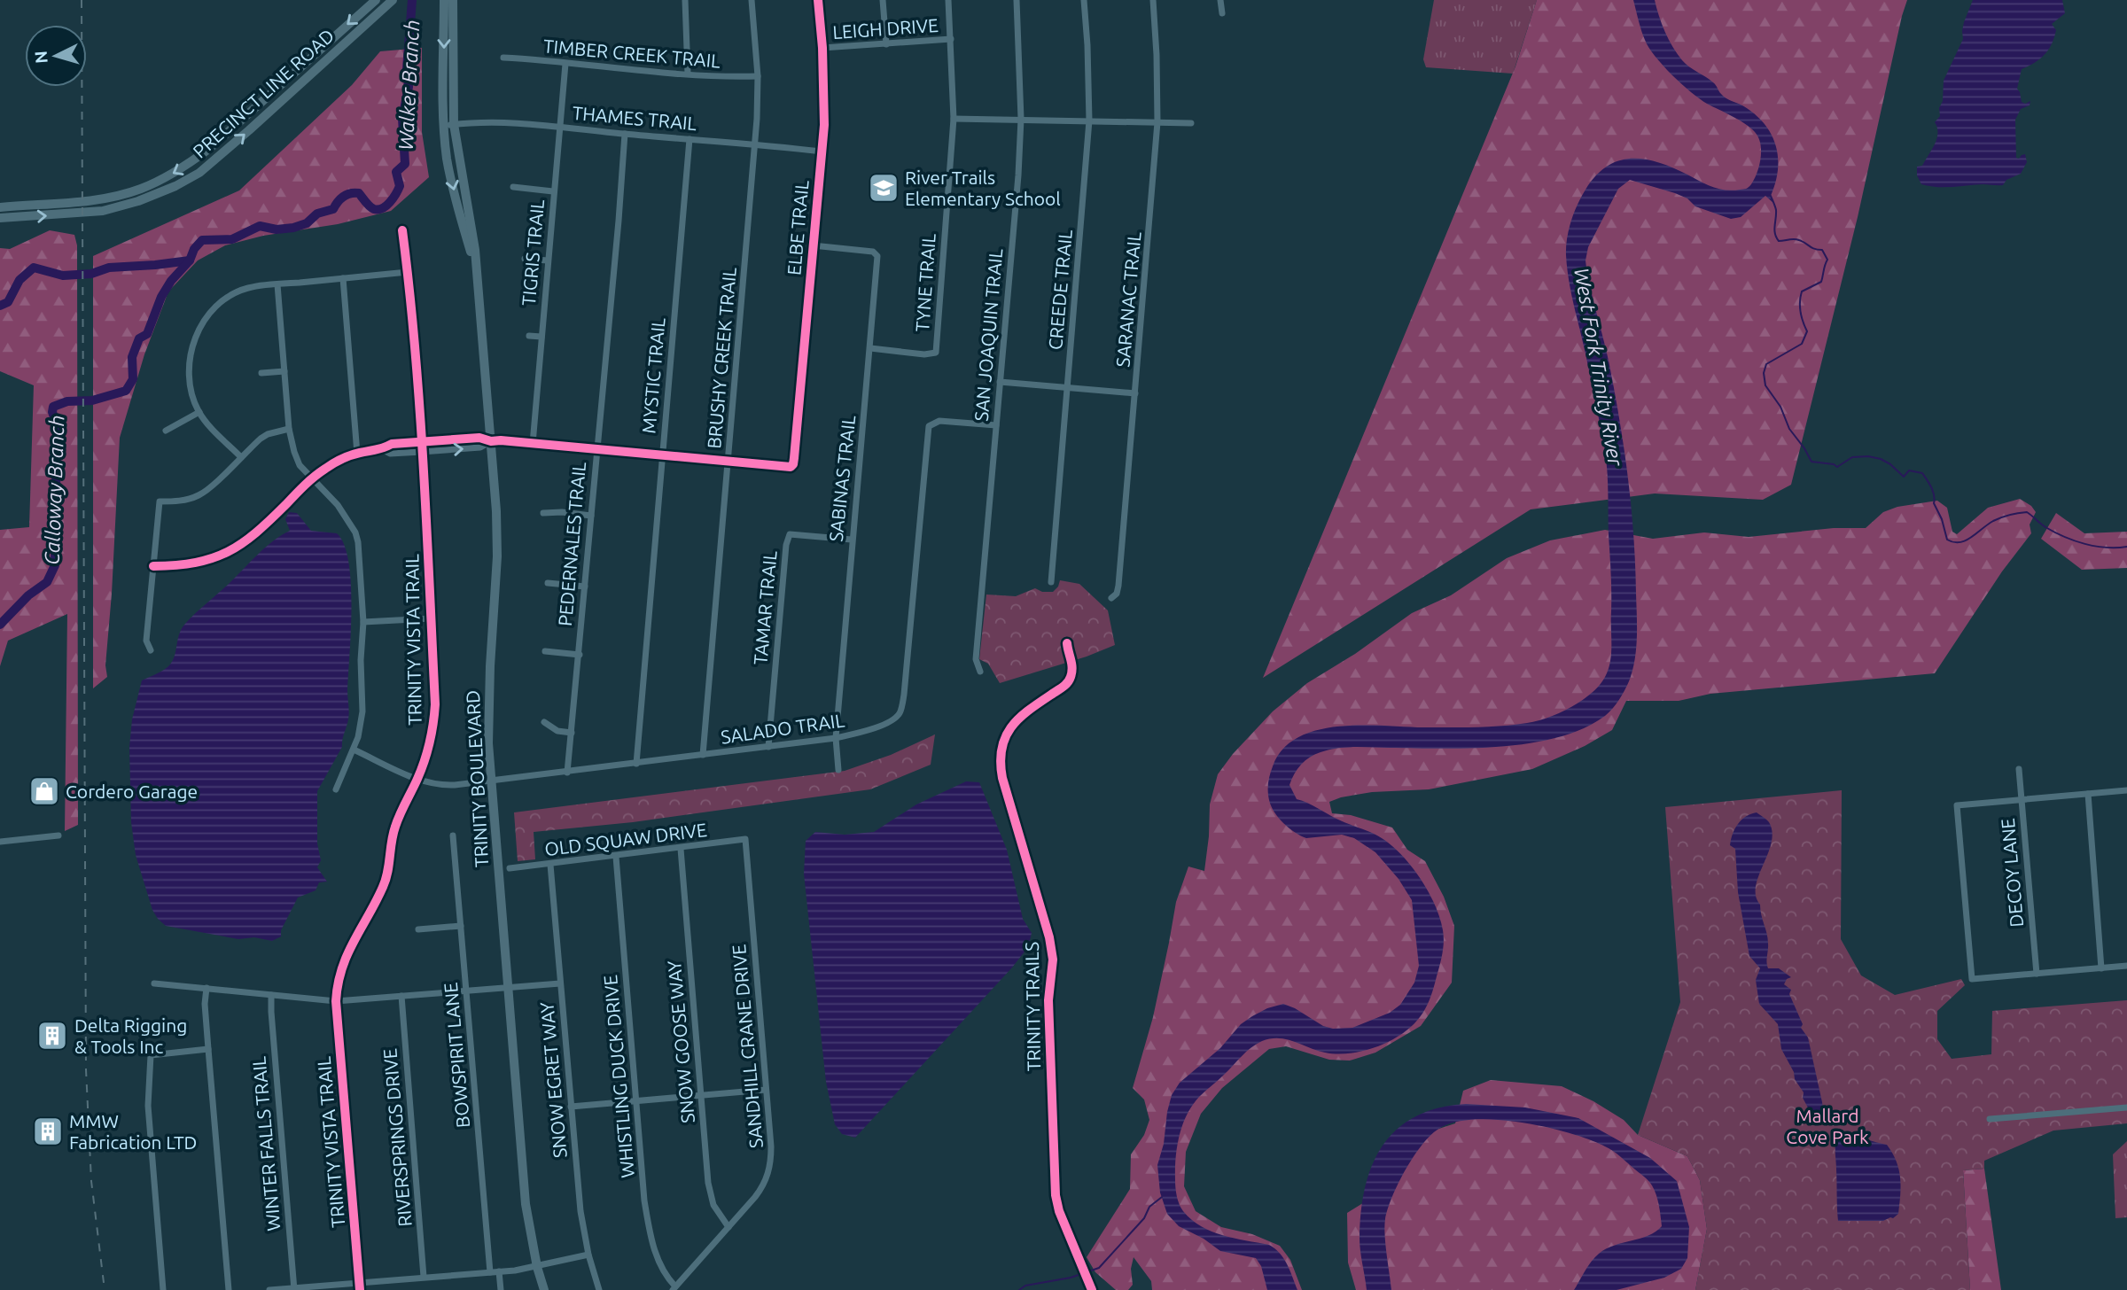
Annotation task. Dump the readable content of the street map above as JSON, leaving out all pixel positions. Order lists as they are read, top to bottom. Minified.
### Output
{"streets":{"main road":["PRECINCT LINE ROAD","TRINITY BOULEVARD"],"street":["LEIGH DRIVE","TIMBER CREEK TRAIL","THAMES TRAIL","ELBE TRAIL","TIGRIS TRAIL","TYNE TRAIL","CREEDE TRAIL","SARANAC TRAIL","SAN JOAQUIN TRAIL","BRUSHY CREEK TRAIL","MYSTIC TRAIL","SABINAS TRAIL","PEDERNALES TRAIL","TAMAR TRAIL","TRINITY VISTA TRAIL","SALADO TRAIL","OLD SQUAW DRIVE","DECOY LANE","SNOW GOOSE WAY","SANDHILL CRANE DRIVE","BOWSPIRIT LANE","WHISTLING DUCK DRIVE","SNOW EGRET WAY","RIVERSPRINGS DRIVE","WINTER FALLS TRAIL"],"cycle path":["TRINITY TRAILS"]},"crossings":[["LEIGH DRIVE","ELBE TRAIL"],["LEIGH DRIVE","TYNE TRAIL"],["TIMBER CREEK TRAIL","TIGRIS TRAIL"],["TIMBER CREEK TRAIL","BRUSHY CREEK TRAIL"],["THAMES TRAIL","ELBE TRAIL"],["THAMES TRAIL","TIGRIS TRAIL"],["THAMES TRAIL","BRUSHY CREEK TRAIL"],["THAMES TRAIL","MYSTIC TRAIL"],["THAMES TRAIL","PEDERNALES TRAIL"],["THAMES TRAIL","TRINITY BOULEVARD"],["ELBE TRAIL","BRUSHY CREEK TRAIL"],["ELBE TRAIL","SABINAS TRAIL"],["TYNE TRAIL","SABINAS TRAIL"],["SAN JOAQUIN TRAIL","SALADO TRAIL"],["BRUSHY CREEK TRAIL","SALADO TRAIL"],["MYSTIC TRAIL","SALADO TRAIL"],["SABINAS TRAIL","TAMAR TRAIL"],["SABINAS TRAIL","SALADO TRAIL"],["PEDERNALES TRAIL","SALADO TRAIL"],["TAMAR TRAIL","SALADO TRAIL"],["TRINITY VISTA TRAIL","SALADO TRAIL"],["SALADO TRAIL","TRINITY BOULEVARD"],["OLD SQUAW DRIVE","SNOW GOOSE WAY"],["OLD SQUAW DRIVE","SANDHILL CRANE DRIVE"],["OLD SQUAW DRIVE","WHISTLING DUCK DRIVE"],["OLD SQUAW DRIVE","SNOW EGRET WAY"],["SNOW GOOSE WAY","SANDHILL CRANE DRIVE"],["SANDHILL CRANE DRIVE","WHISTLING DUCK DRIVE"]],"water":["Walker Branch","West Fork Trinity River","Calloway Branch"],"parks":["Mallard Cove Park"],"places":{"school or university":["River Trails Elementary School"],"shop":["Cordero Garage"],"building":["Delta Rigging & Tools Inc","MMW Fabrication LTD"]},"north":"left"}
